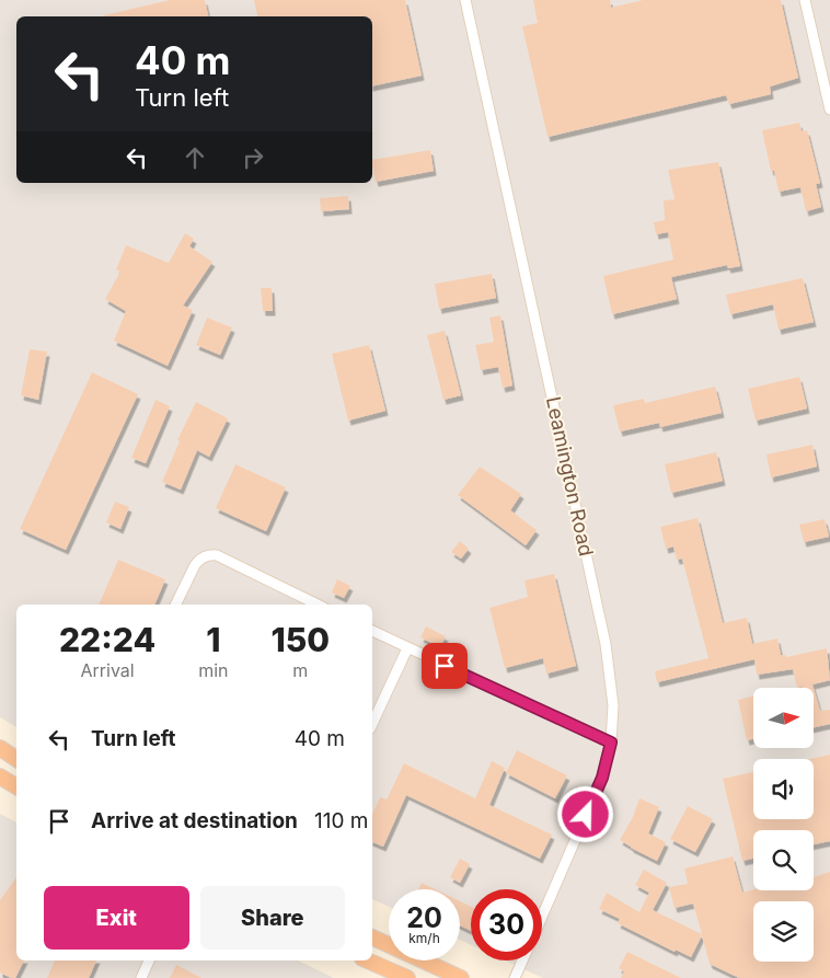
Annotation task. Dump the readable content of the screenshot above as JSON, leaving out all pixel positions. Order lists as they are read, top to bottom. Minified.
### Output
{"streets":{"street":["Leamington Road"]},"north":"right","page":{"turn":["40 m","Turn left"],"eta":["22:24","Arrival","1","min","150","m"],"list":[{"name":"Turn left","value":"40 m"},{"name":"Arrive at destination","value":"110 m"}],"buttons":["Exit","Share"],"speed":"20 km/h","limit":"30"}}
